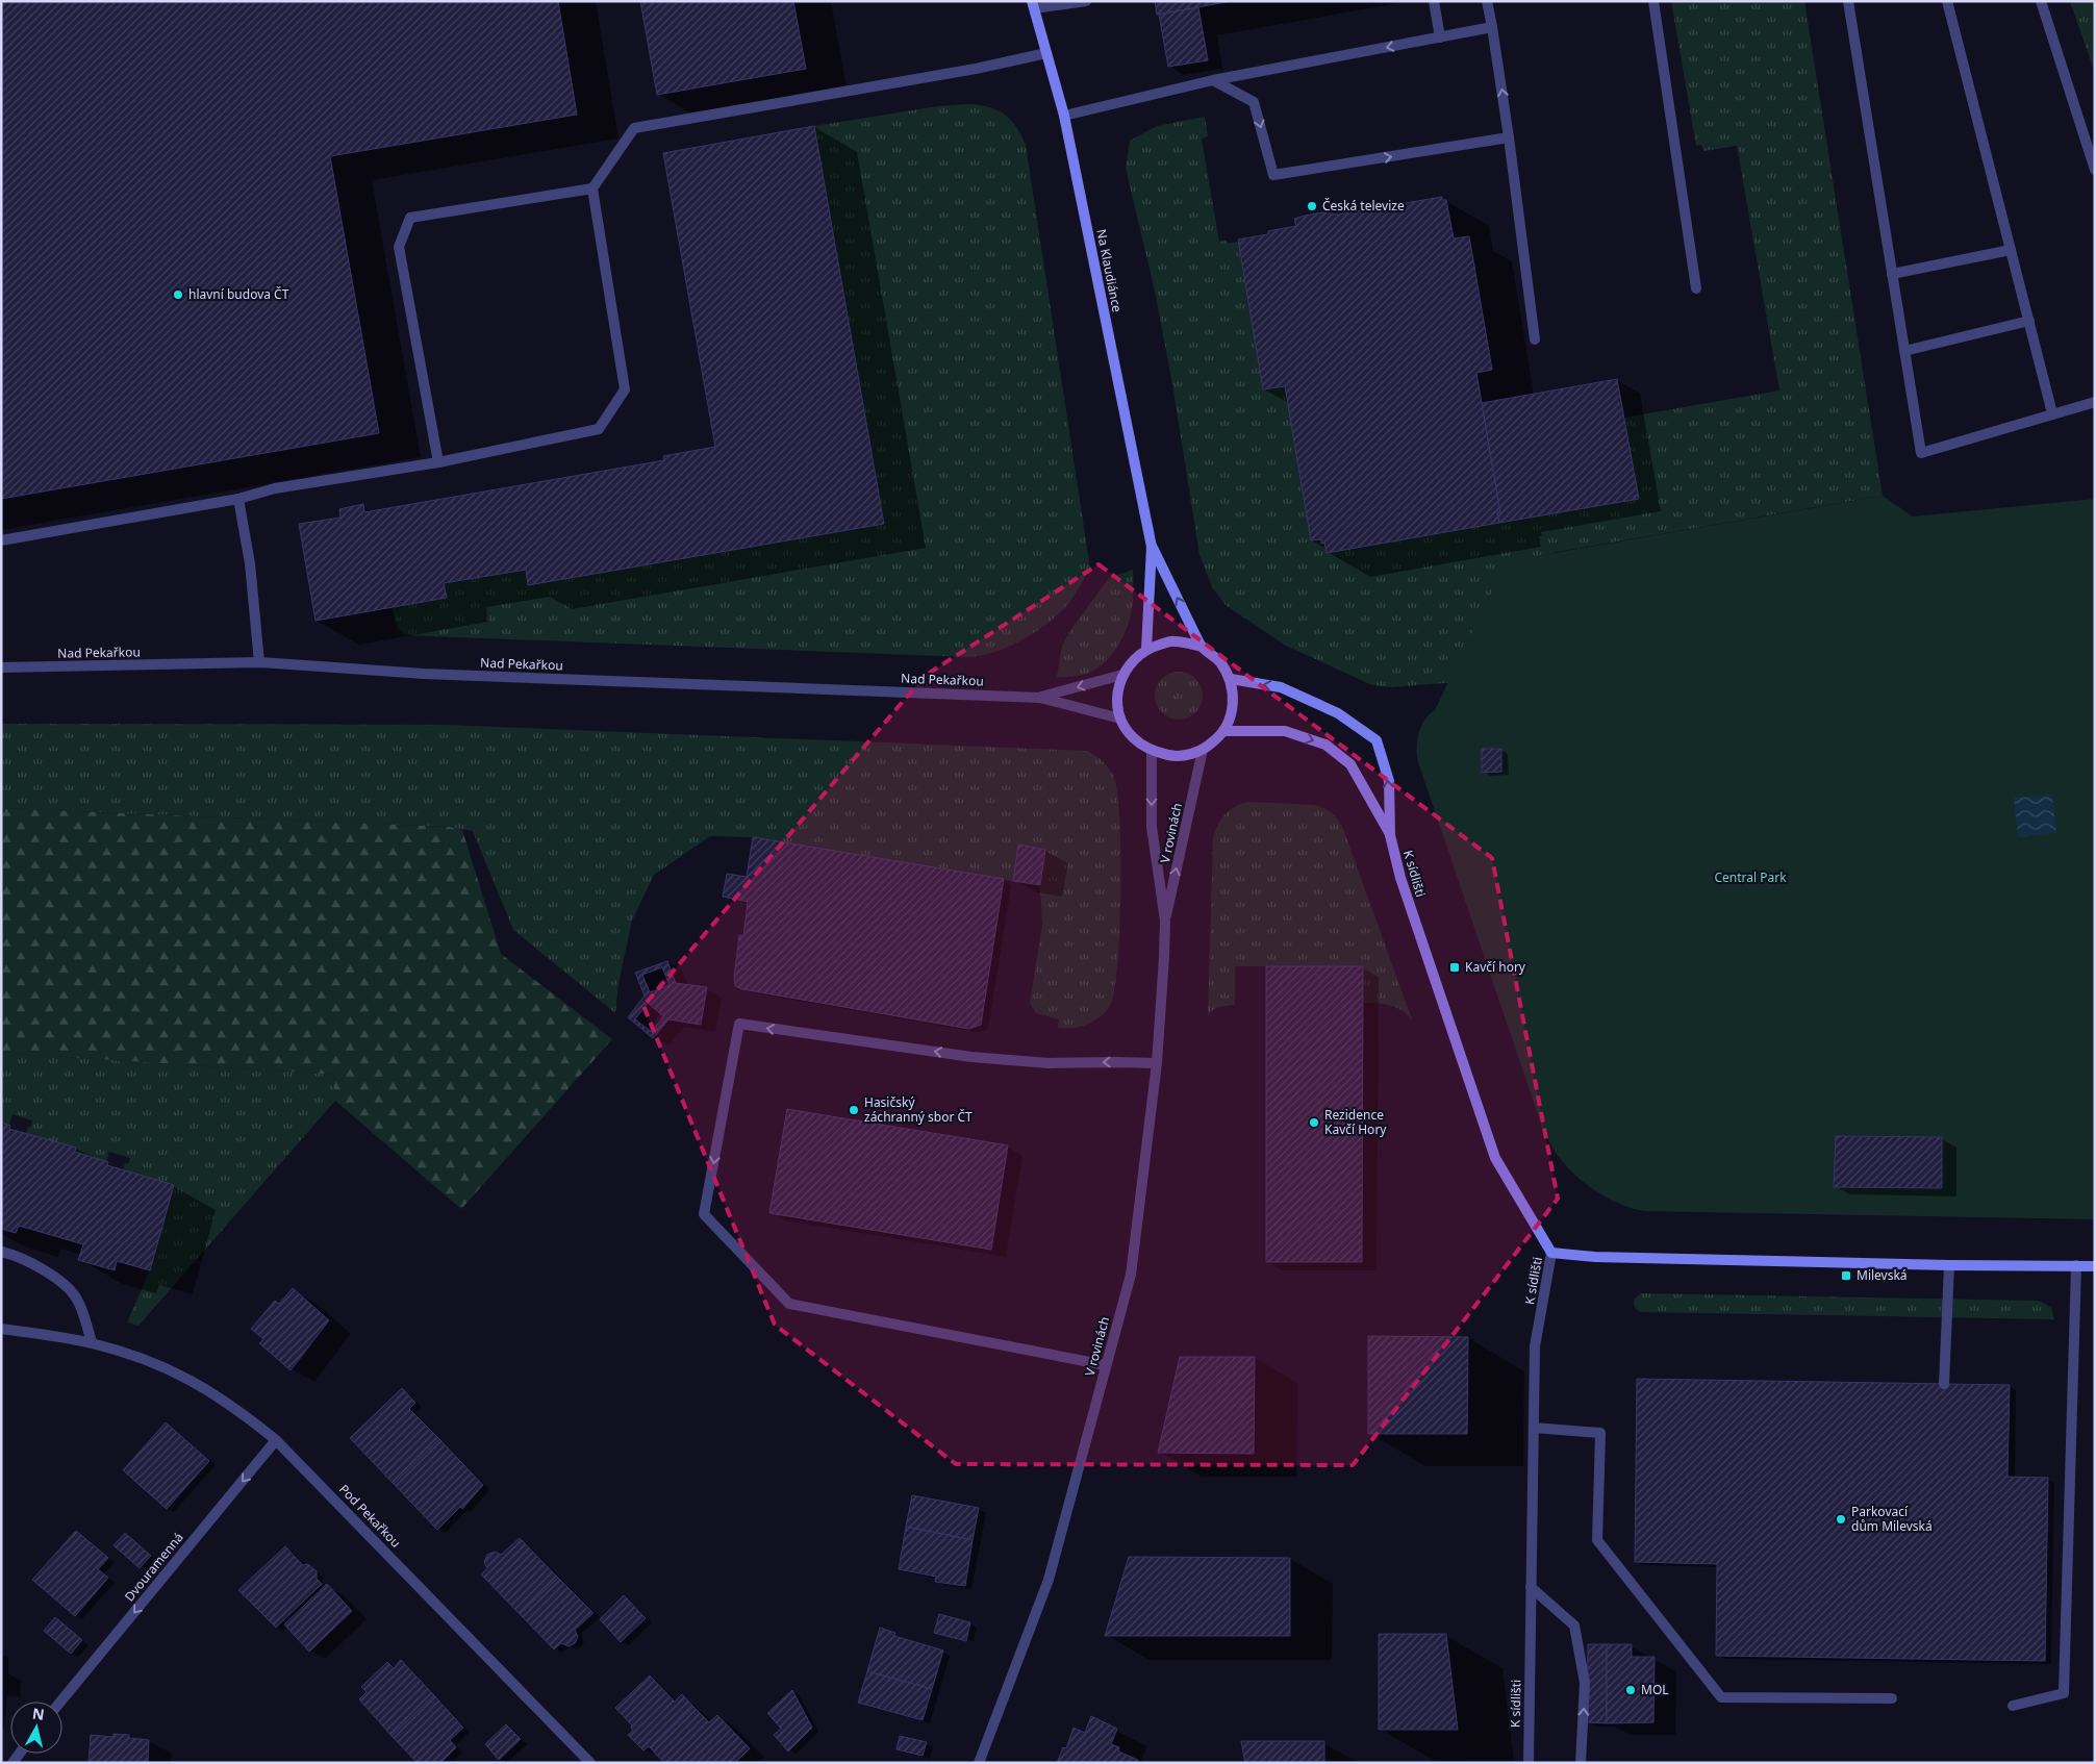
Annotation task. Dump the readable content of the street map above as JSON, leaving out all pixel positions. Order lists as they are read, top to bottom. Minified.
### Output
{"streets":{"street":["Na Klaudiánce","Nad Pekařkou","V rovinách","K sídlišti","Pod Pekařkou","Dvouramenná"]},"crossings":[["Na Klaudiánce","Nad Pekařkou"],["Na Klaudiánce","V rovinách"],["Na Klaudiánce","K sídlišti"],["Nad Pekařkou","V rovinách"],["Nad Pekařkou","K sídlišti"],["V rovinách","K sídlišti"],["Pod Pekařkou","Dvouramenná"]],"one_way":["Dvouramenná"],"parks":["Central Park"],"places":{"other":["Česká televize","hlavní budova ČT","Hasičský záchranný sbor ČT","Rezidence Kavčí Hory","Parkovací dům Milevská","MOL"],"transit":["Kavčí hory","Milevská"]},"north":"top"}
